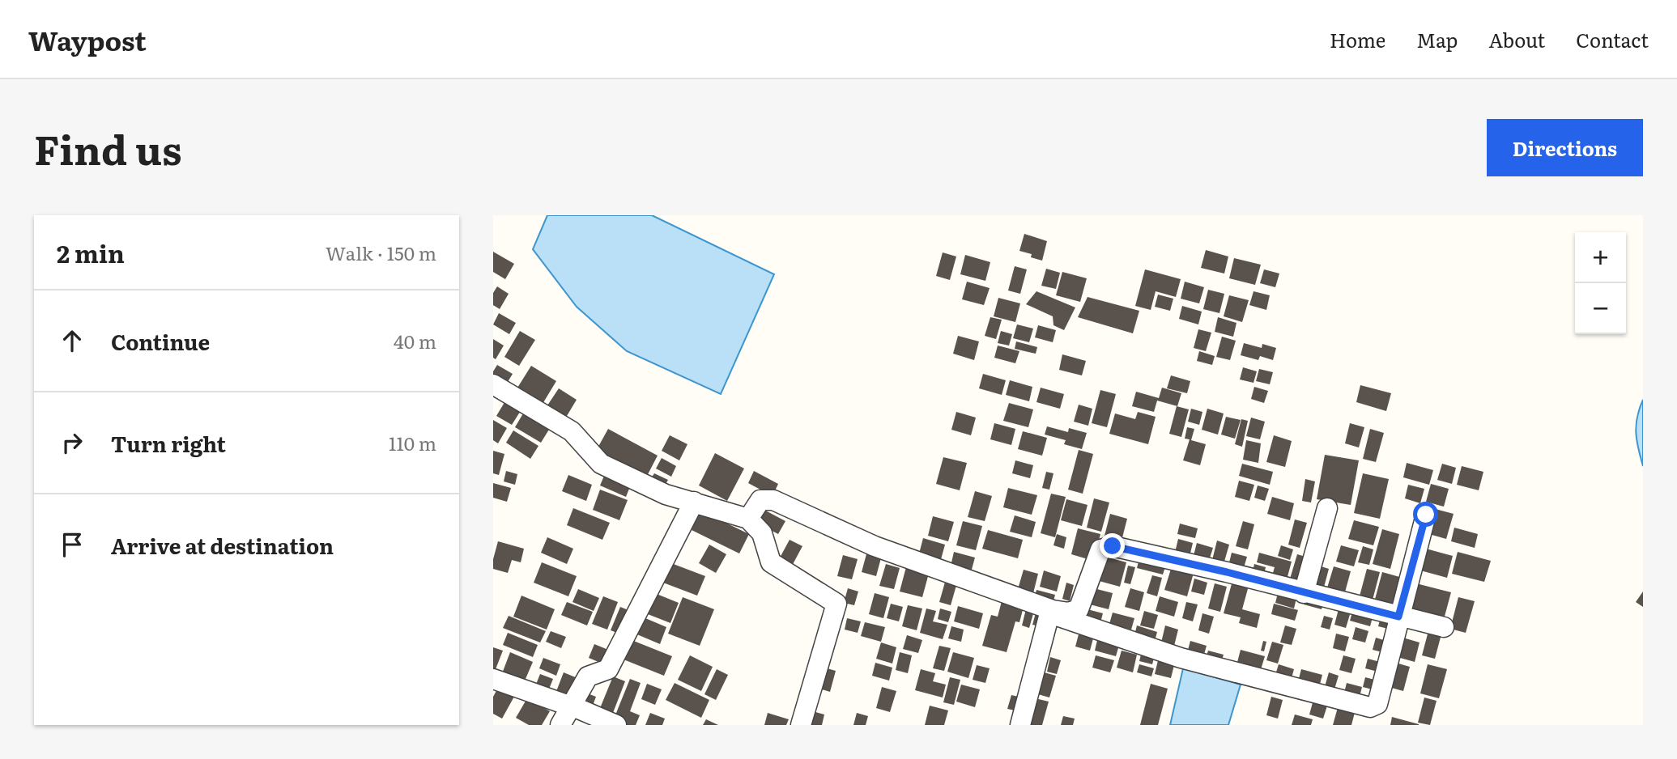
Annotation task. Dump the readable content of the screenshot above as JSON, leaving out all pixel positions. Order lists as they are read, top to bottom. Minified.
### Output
{"page":{"header":"Waypost","nav":["Home","Map","About","Contact"],"title":"Find us","buttons":"Directions","heading":["2 min","Walk · 150 m"],"map_buttons":["+","−"],"list":[["Continue","40 m"],["Turn right","110 m"],"Arrive at destination"]}}
